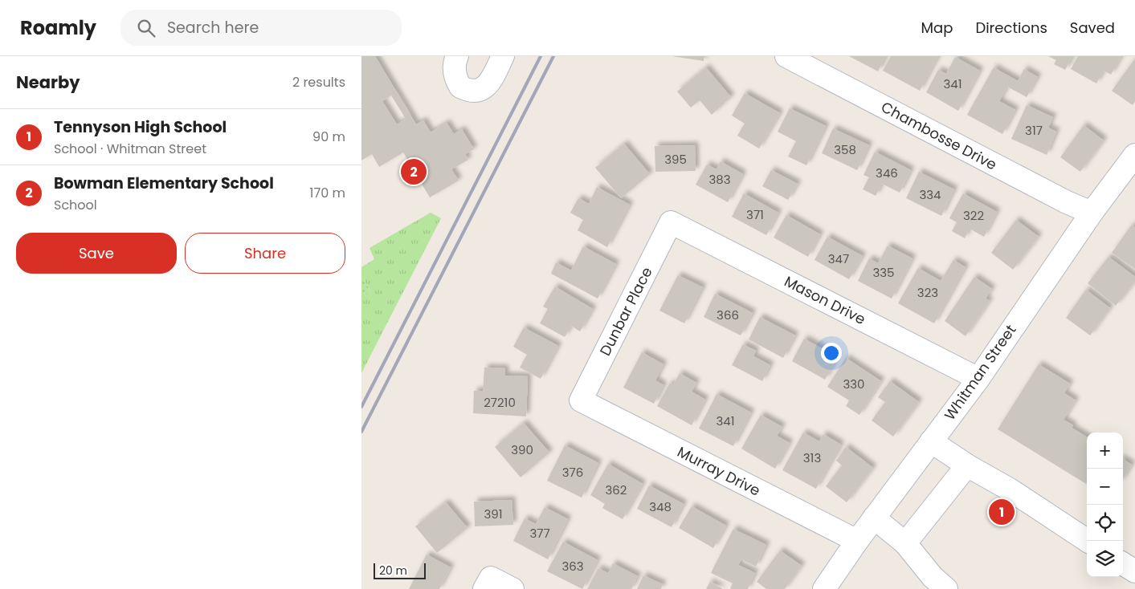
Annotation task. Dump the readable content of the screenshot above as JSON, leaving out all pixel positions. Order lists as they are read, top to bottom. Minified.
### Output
{"streets":{"street":["Chambosse Drive","Mason Drive","Dunbar Place","Whitman Street","Murray Drive"]},"crossings":[["Chambosse Drive","Whitman Street"],["Mason Drive","Dunbar Place"],["Mason Drive","Whitman Street"],["Dunbar Place","Murray Drive"],["Whitman Street","Murray Drive"]],"house_numbers":["341","317","358","395","346","383","334","371","322","347","335","323","366","330","27210","341","390","313","376","362","348","391","377","363"],"scale_bar":"20 m","page":{"header":"Roamly","search":"Search here","nav":["Map","Directions","Saved"],"heading":["Nearby","2 results"],"list":[{"mark":"1","name":"Tennyson High School","note":"School · Whitman Street","value":"90 m"},{"mark":"2","name":"Bowman Elementary School","note":"School","value":"170 m"}],"pins":["2","1"],"buttons":["Save","Share"],"map_buttons":["+","−"],"scale":"20 m"}}
